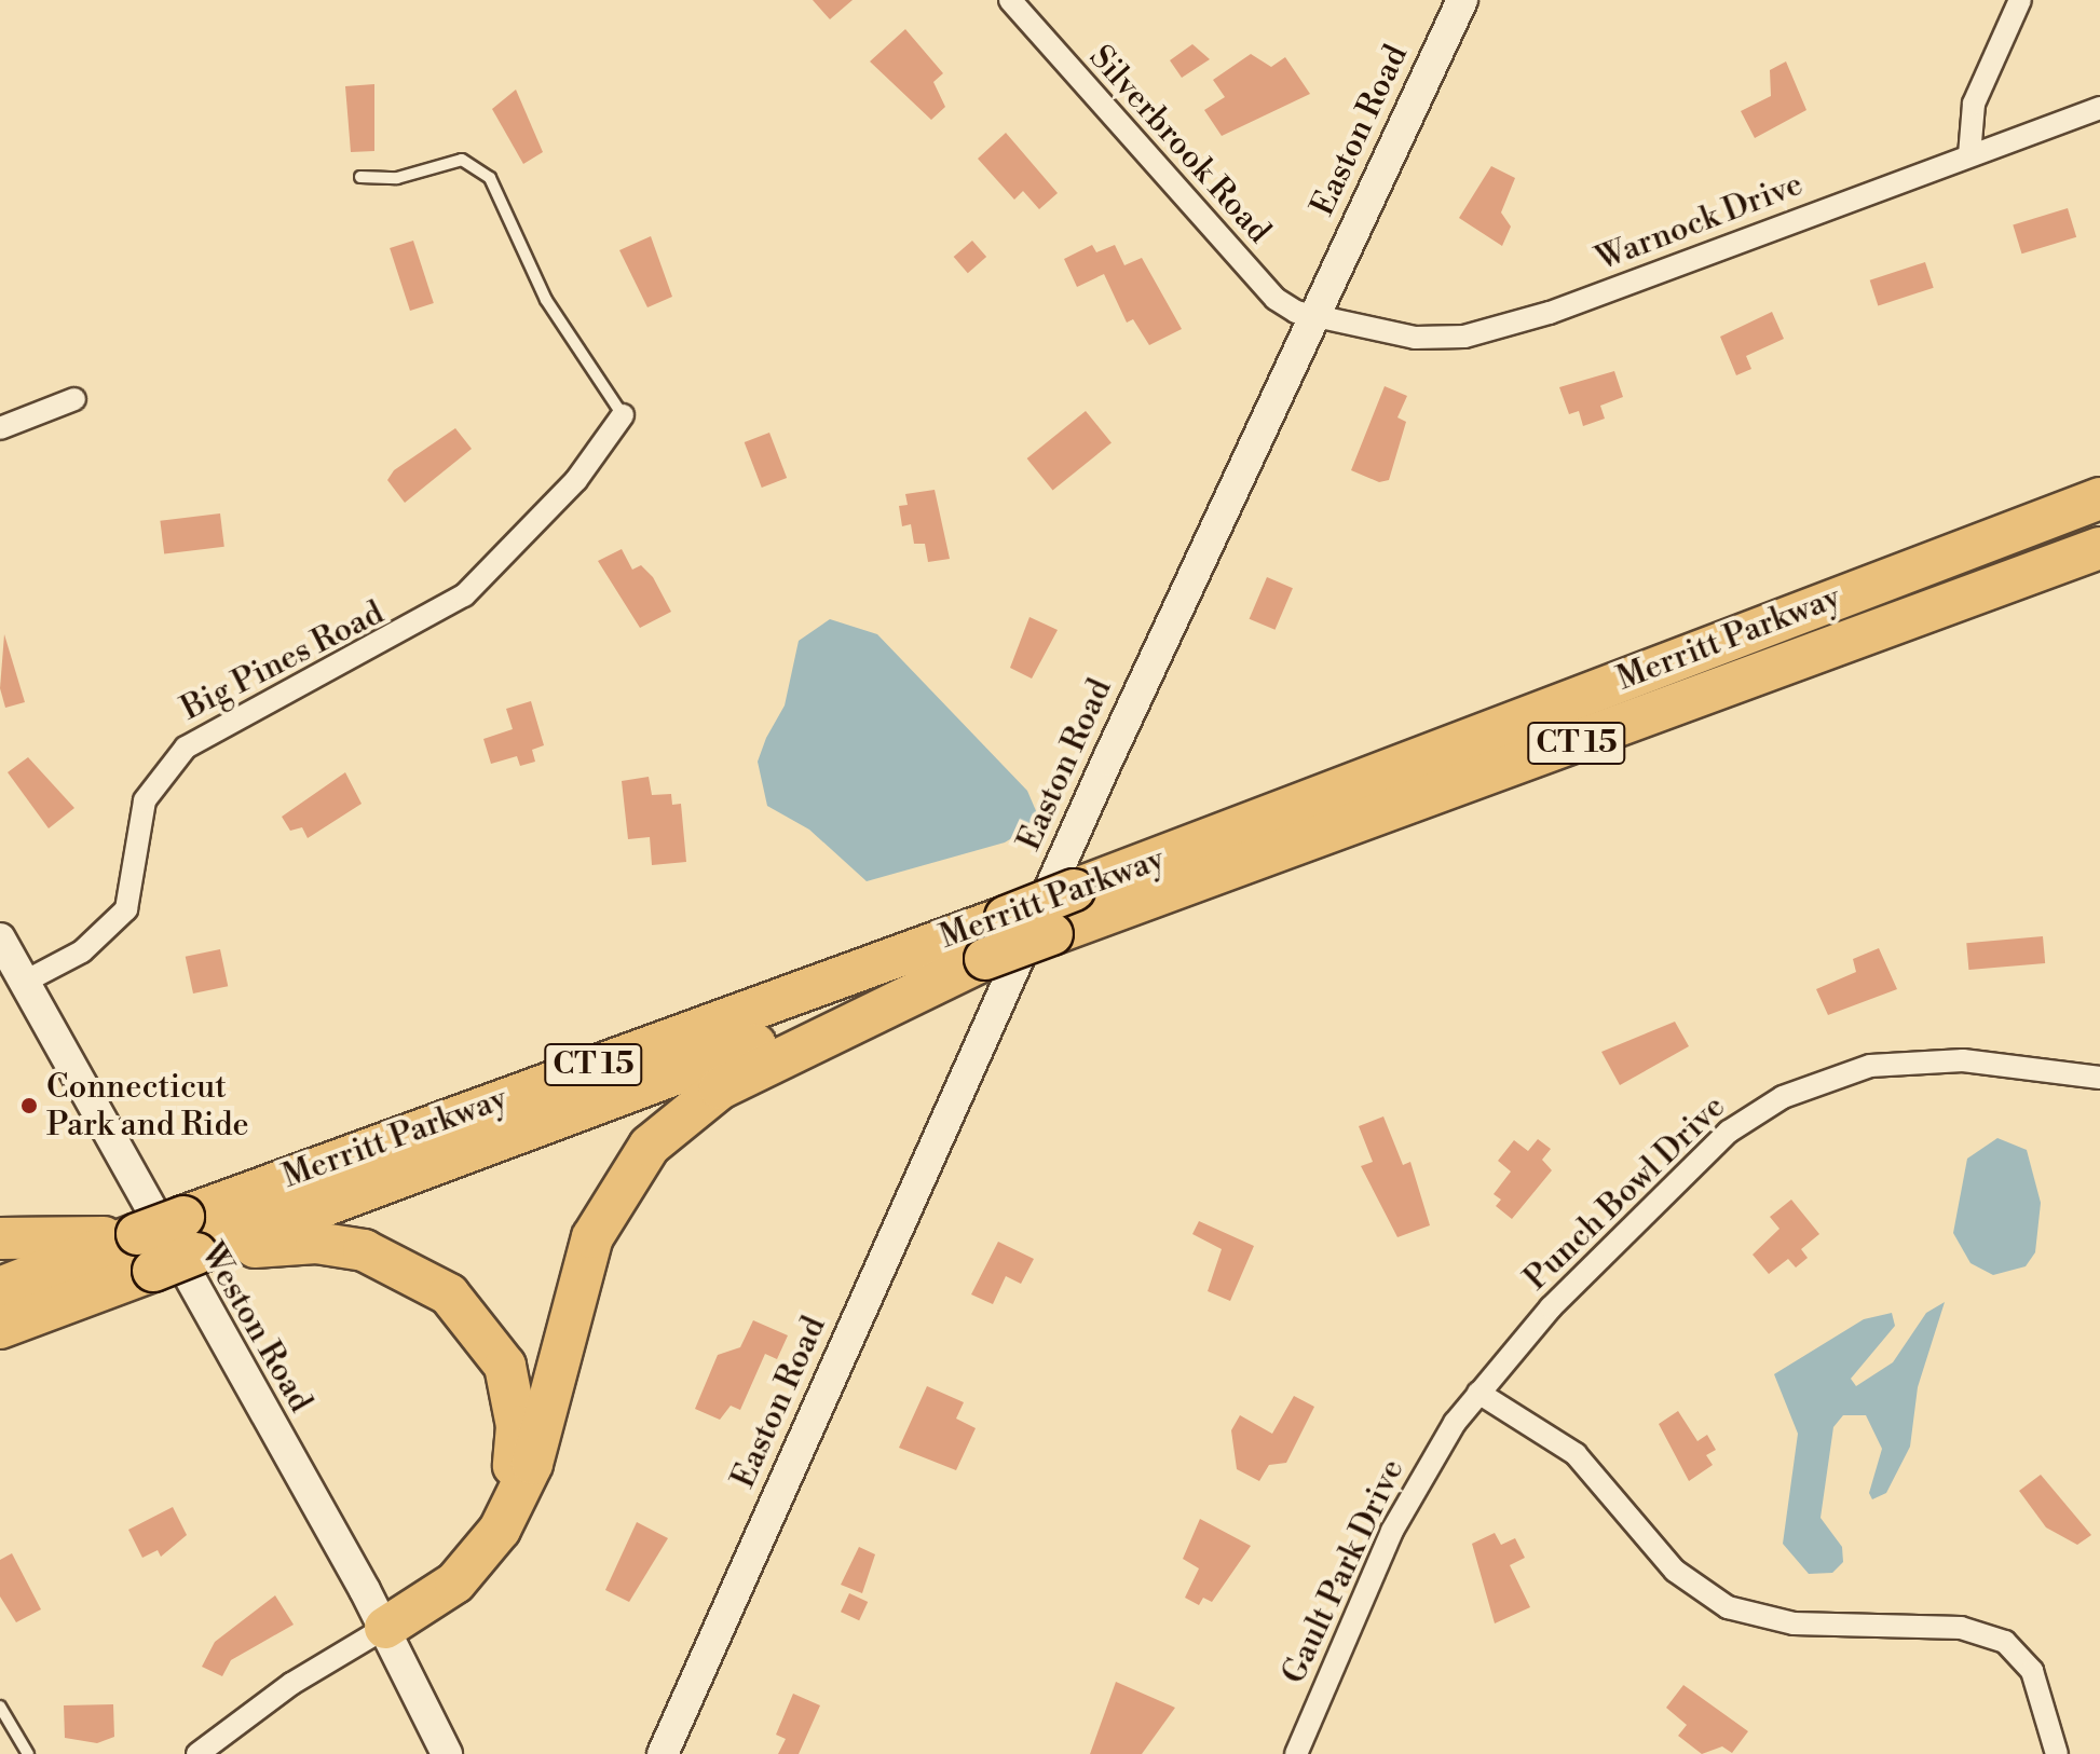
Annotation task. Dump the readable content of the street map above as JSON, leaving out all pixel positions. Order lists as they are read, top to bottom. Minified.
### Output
{"streets":{"highway":["Merritt Parkway","CT 15"],"main road":["Easton Road","Weston Road"],"street":["Silverbrook Road","Warnock Drive","Big Pines Road","Punch Bowl Drive","Gault Park Drive"]},"crossings":[["Easton Road","Silverbrook Road"],["Easton Road","Warnock Drive"],["Silverbrook Road","Warnock Drive"],["Big Pines Road","Weston Road"],["Punch Bowl Drive","Gault Park Drive"]],"places":["Connecticut Park and Ride"]}
